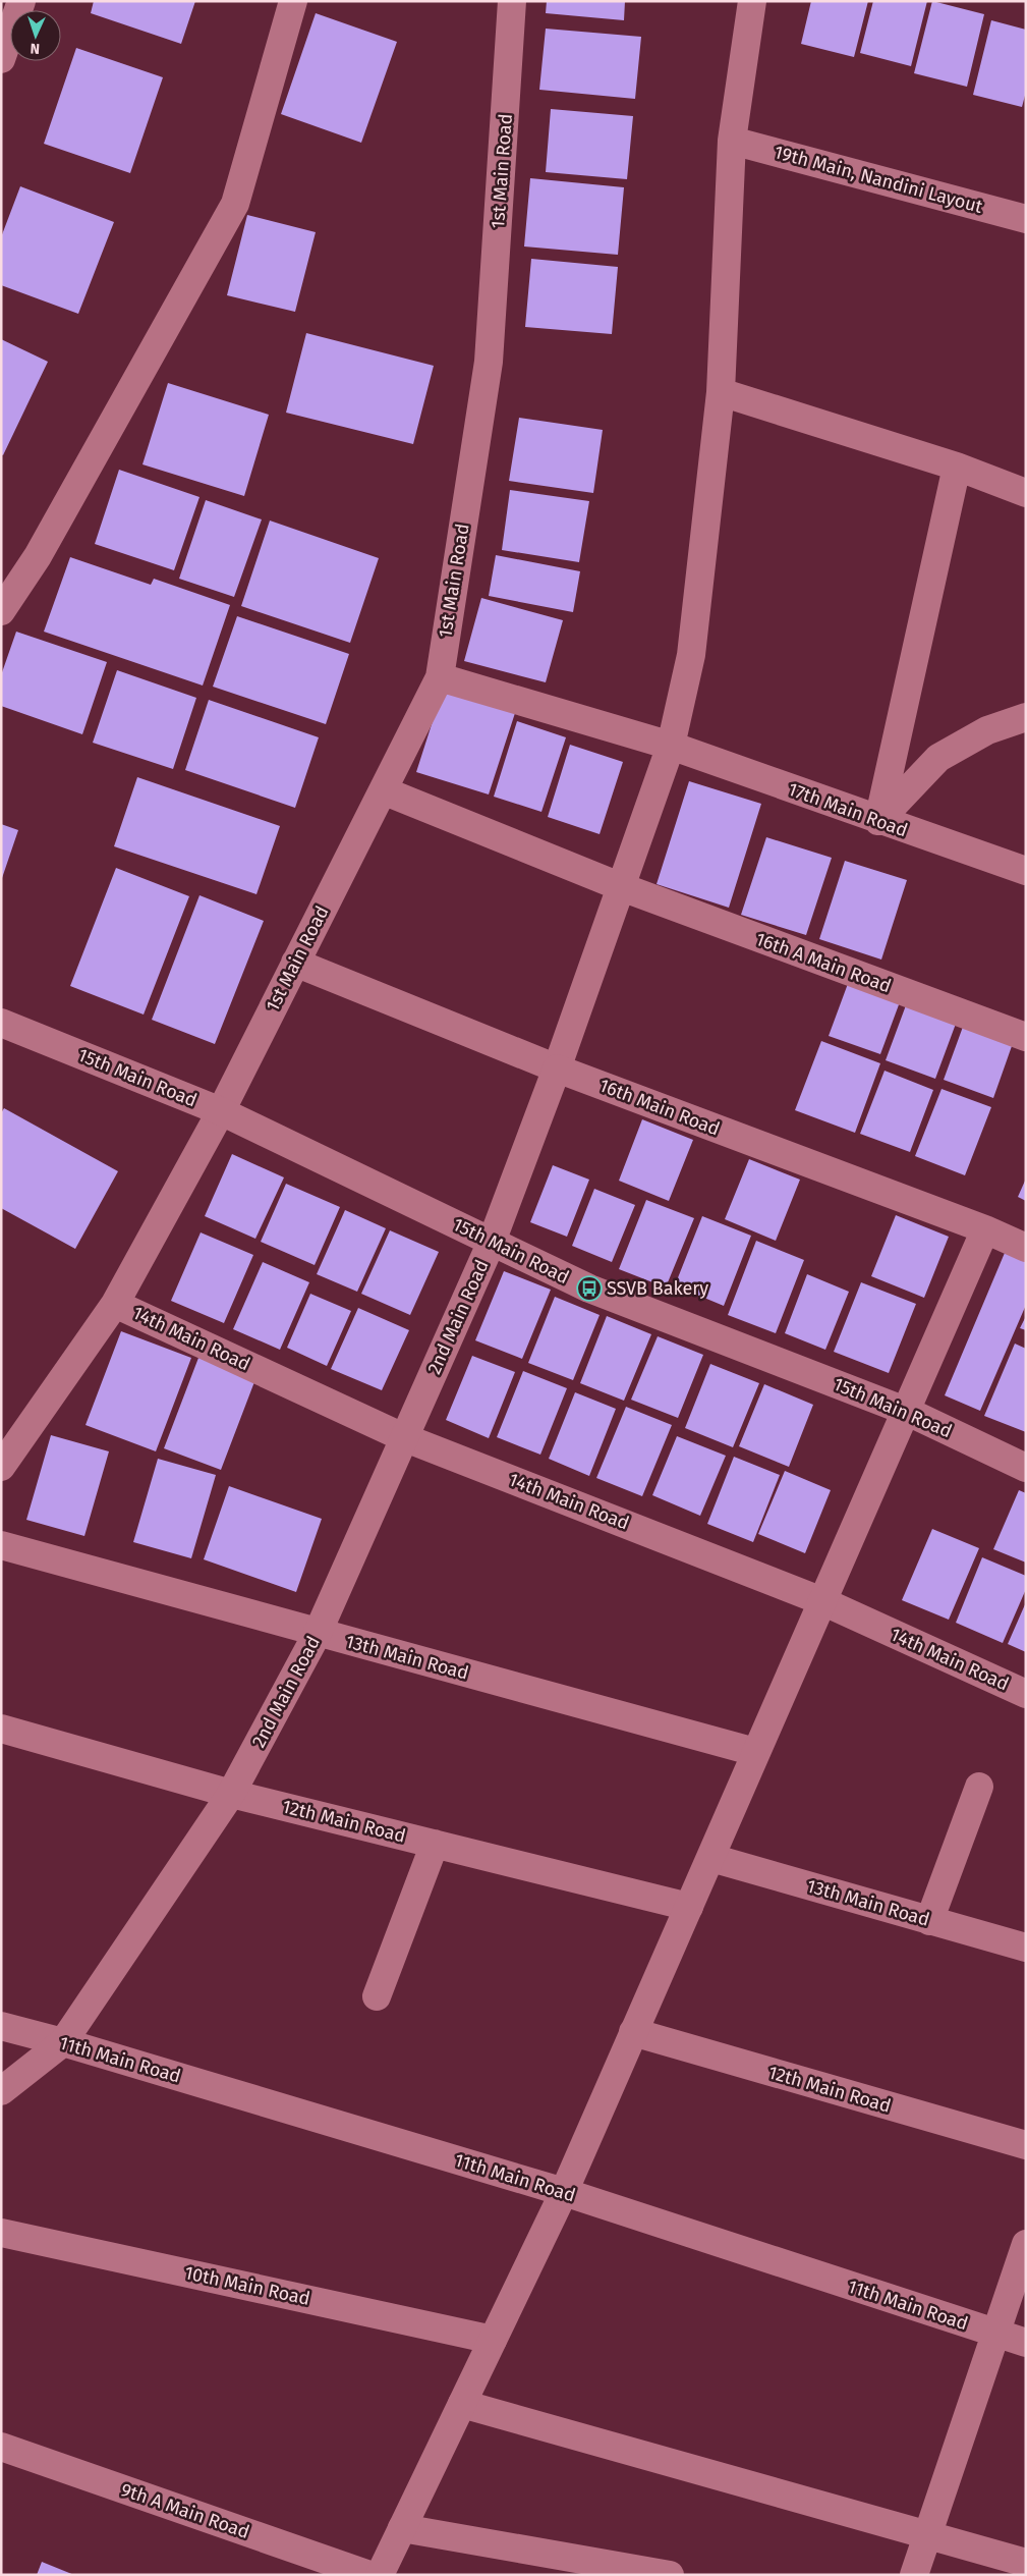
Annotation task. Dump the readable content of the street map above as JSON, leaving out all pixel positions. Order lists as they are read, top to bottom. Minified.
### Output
{"streets":{"street":["1st Main Road","19th Main, Nandini Layout","17th Main Road","16th A Main Road","15th Main Road","16th Main Road","2nd Main Road","14th Main Road","13th Main Road","12th Main Road","11th Main Road","10th Main Road","9th A Main Road"]},"crossings":[["1st Main Road","17th Main Road"],["1st Main Road","16th A Main Road"],["1st Main Road","15th Main Road"],["1st Main Road","16th Main Road"],["1st Main Road","14th Main Road"],["19th Main, Nandini Layout","2nd Main Road"],["17th Main Road","2nd Main Road"],["16th A Main Road","2nd Main Road"],["15th Main Road","2nd Main Road"],["16th Main Road","2nd Main Road"],["2nd Main Road","14th Main Road"],["2nd Main Road","13th Main Road"],["2nd Main Road","12th Main Road"],["2nd Main Road","11th Main Road"]],"places":{"bus stop":["SSVB Bakery"]},"north":"bottom"}
